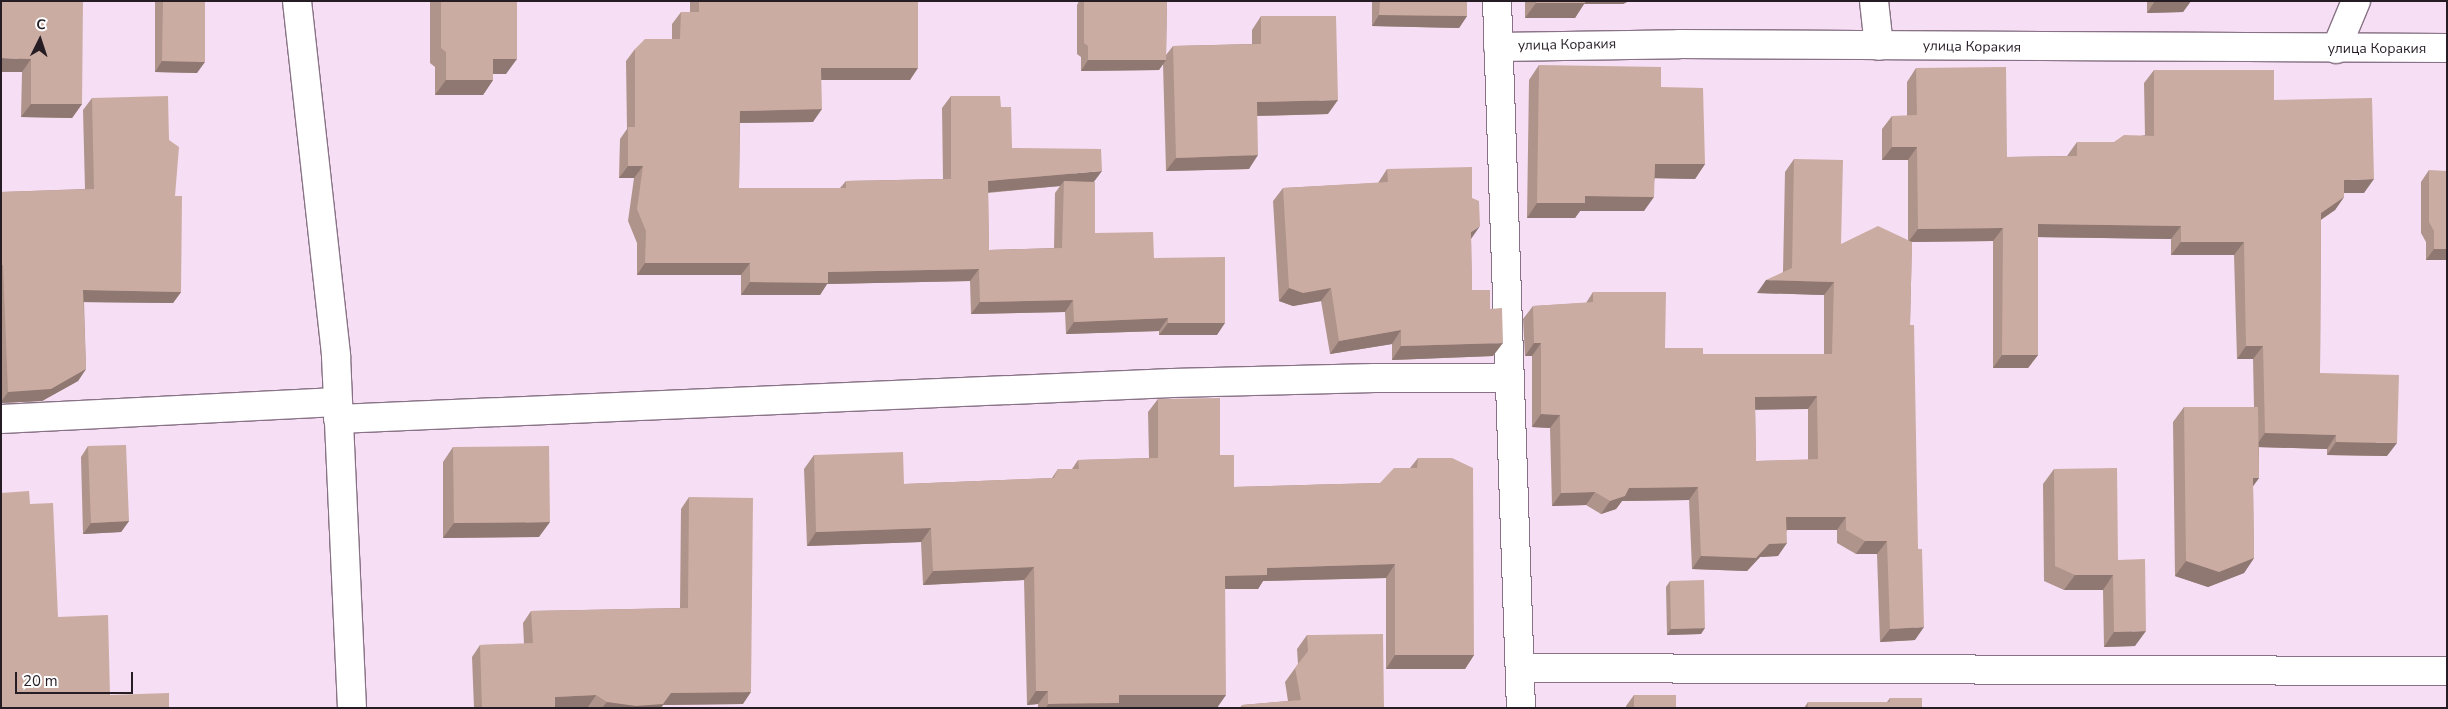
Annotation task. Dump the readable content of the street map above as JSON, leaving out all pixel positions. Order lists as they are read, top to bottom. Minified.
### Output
{"streets":{"street":["улица Коракия"]},"scale_bar":"20 m","north":"top"}
